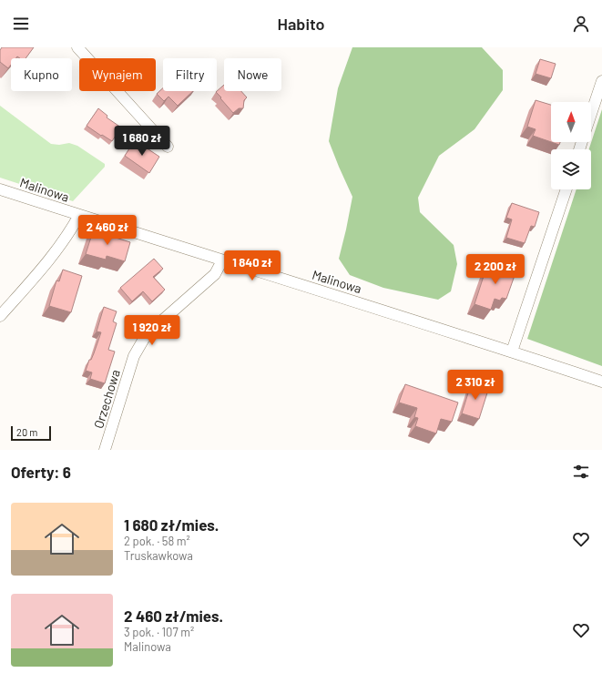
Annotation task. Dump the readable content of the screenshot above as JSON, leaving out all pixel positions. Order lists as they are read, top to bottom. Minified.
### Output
{"streets":{"street":["Malinowa","Orzechowa"]},"crossings":[["Malinowa","Orzechowa"]],"scale_bar":"20 m","north":"top","page":{"header":"Habito","chip":["Kupno","Wynajem","Filtry","Nowe"],"price":["1 680 zł","2 460 zł","1 840 zł","2 200 zł","1 920 zł","2 310 zł"],"scale":"20 m","heading":"Oferty: 6","list":[{"name":"1 680 zł/mies.","note":"2 pok. · 58 m² · Truskawkowa"},{"name":"2 460 zł/mies.","note":"3 pok. · 107 m² · Malinowa"}]}}
